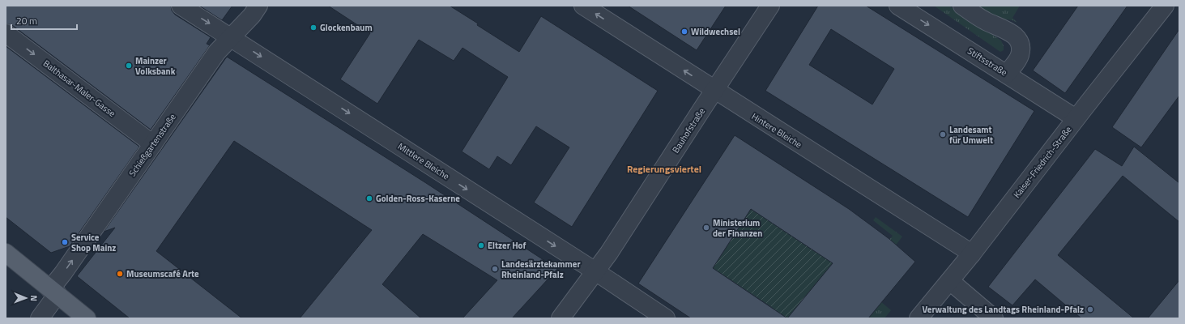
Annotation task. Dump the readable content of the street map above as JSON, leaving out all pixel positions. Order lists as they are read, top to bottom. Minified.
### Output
{"streets":{"street":["Stiftsstraße","Balthasar-Maler-Gasse","Bauhofstraße","Hintere Bleiche","Schießgartenstraße","Mittlere Bleiche","Kaiser-Friedrich-Straße"]},"crossings":[["Stiftsstraße","Kaiser-Friedrich-Straße"],["Balthasar-Maler-Gasse","Schießgartenstraße"],["Bauhofstraße","Hintere Bleiche"],["Bauhofstraße","Mittlere Bleiche"],["Hintere Bleiche","Kaiser-Friedrich-Straße"],["Schießgartenstraße","Mittlere Bleiche"]],"one_way":["Stiftsstraße","Balthasar-Maler-Gasse","Schießgartenstraße","Mittlere Bleiche"],"districts":["Regierungsviertel"],"places":["Glockenbaum","Wildwechsel","Mainzer Volksbank","Landesamt für Umwelt","Golden-Ross-Kaserne","Ministerium der Finanzen","Service Shop Mainz","Eltzer Hof","Landesärztekammer Rheinland-Pfalz","Museumscafé Arte","Verwaltung des Landtags Rheinland-Pfalz"],"scale_bar":"20 m","north":"right"}
